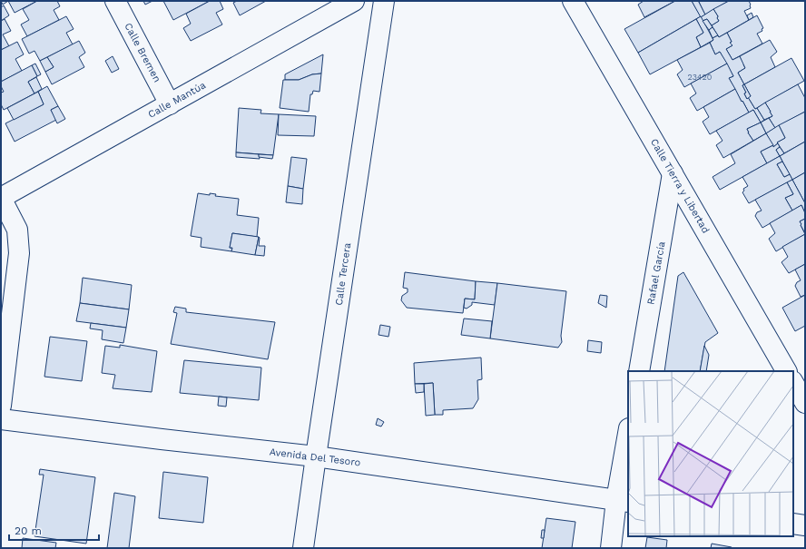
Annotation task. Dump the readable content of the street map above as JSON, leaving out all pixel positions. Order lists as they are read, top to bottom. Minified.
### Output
{"streets":{"street":["Calle Bremen","Calle Mantúa","Calle Tierra y Libertad","Rafael García","Calle Tercera","Avenida Del Tesoro"]},"crossings":[["Calle Bremen","Calle Mantúa"],["Calle Tierra y Libertad","Rafael García"],["Calle Tercera","Avenida Del Tesoro"]],"house_numbers":["23420"],"scale_bar":"20 m"}
